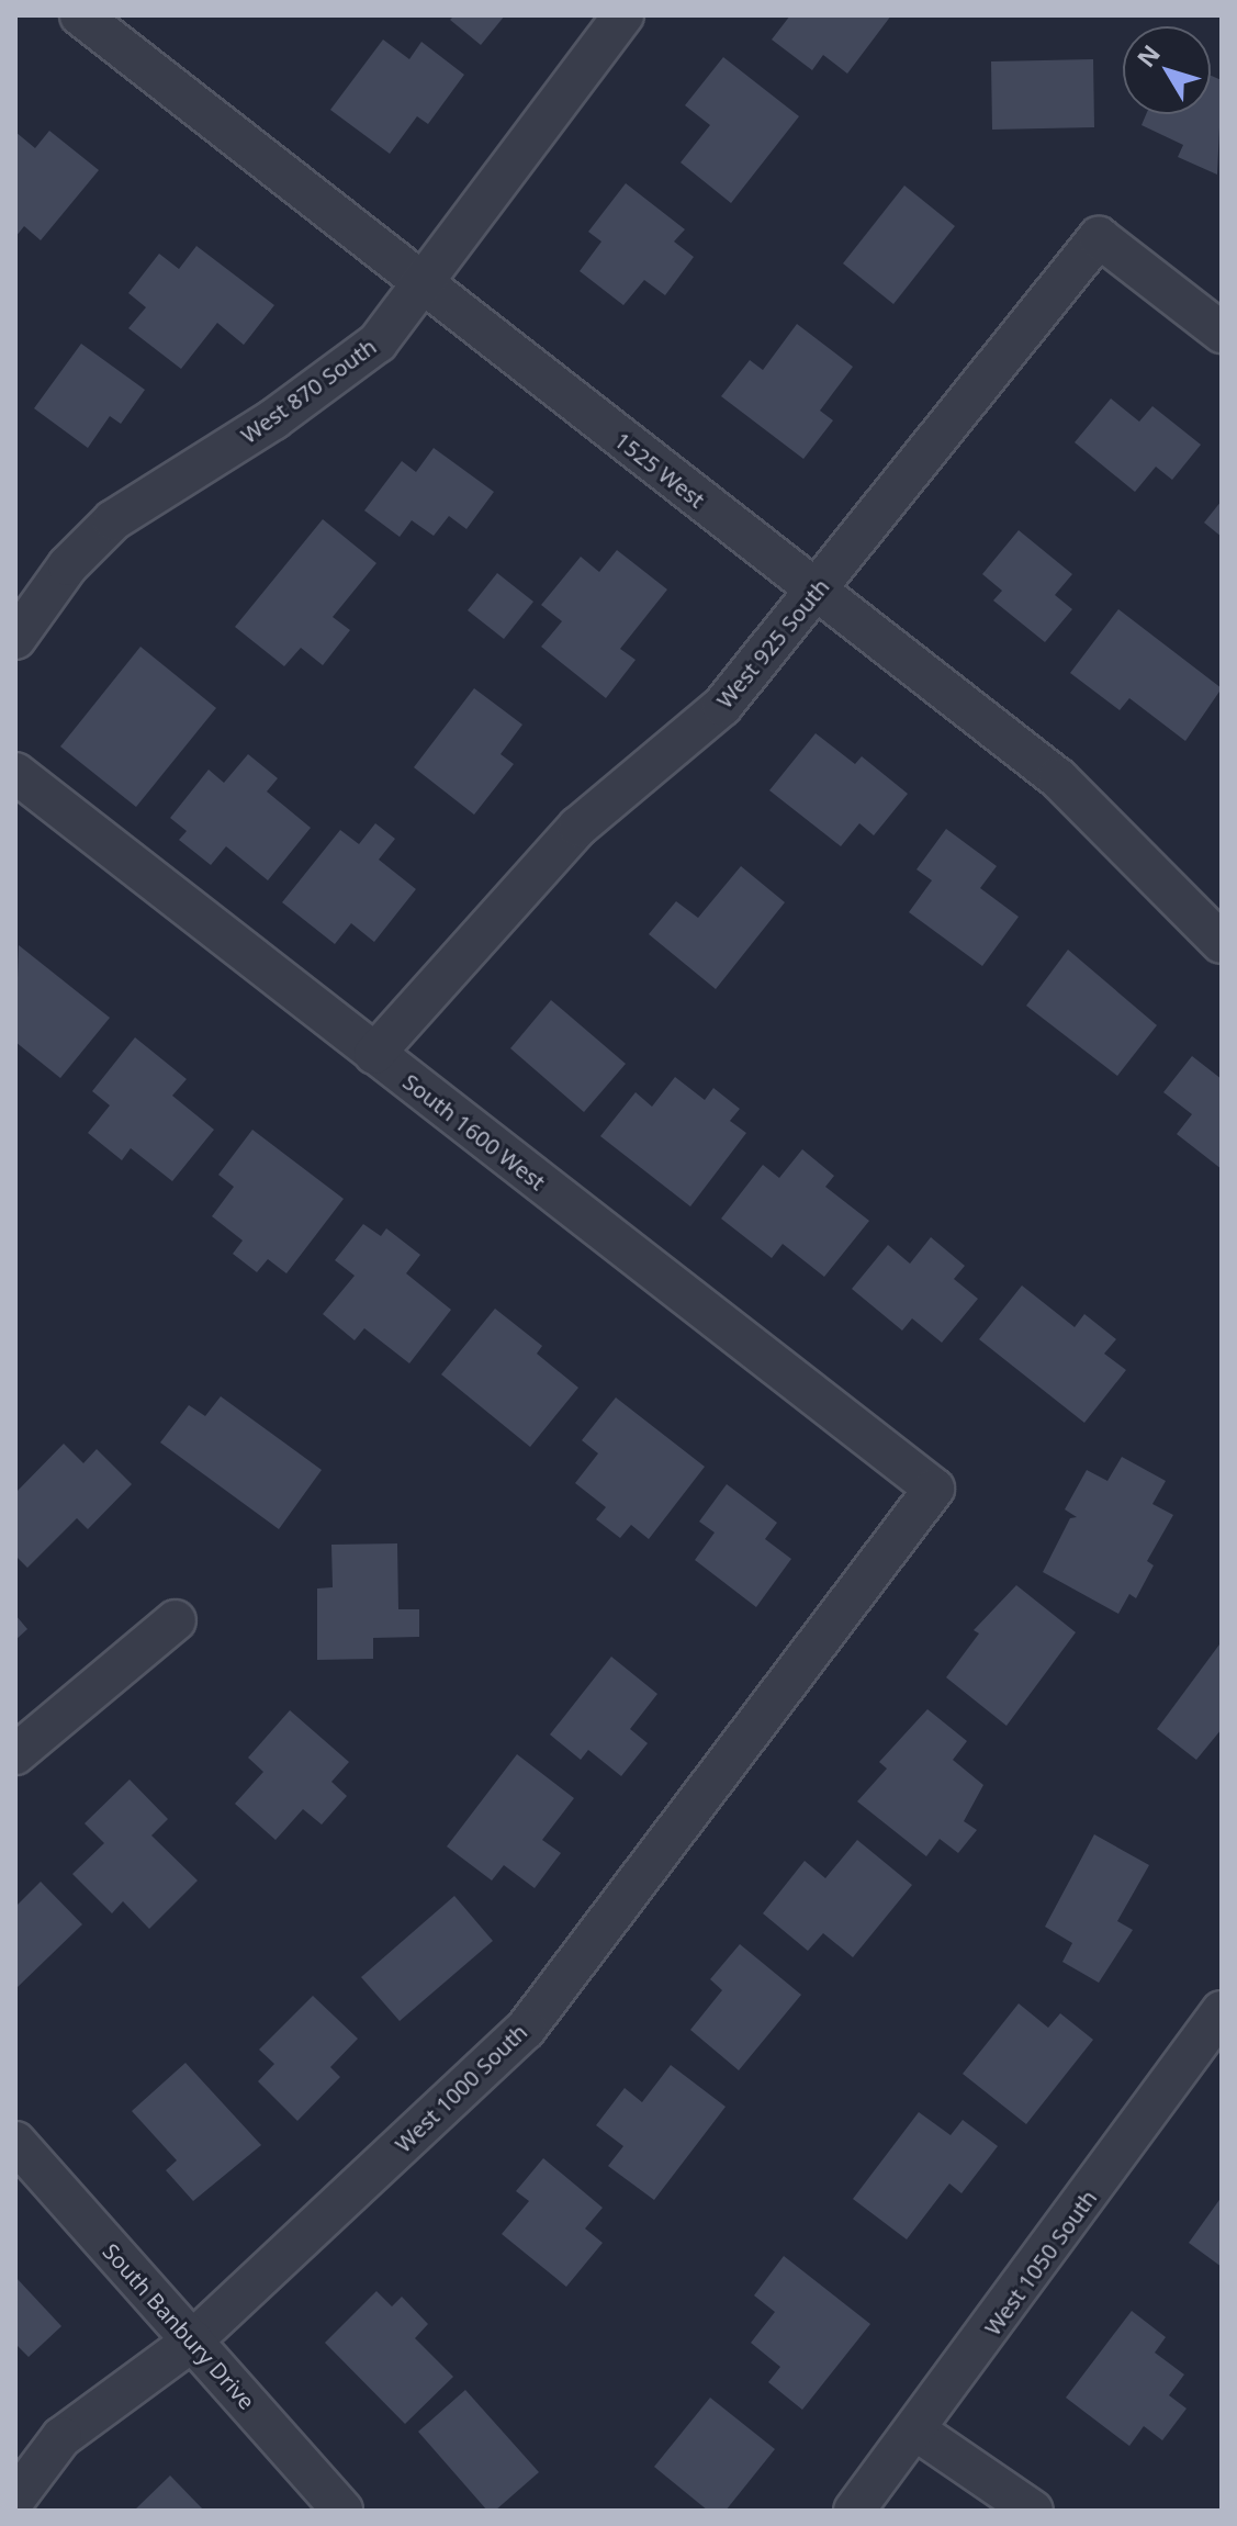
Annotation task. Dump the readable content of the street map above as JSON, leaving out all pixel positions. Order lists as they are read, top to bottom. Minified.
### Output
{"streets":{"street":["West 870 South","1525 West","West 925 South","South 1600 West","West 1000 South","West 1050 South","South Banbury Drive"]},"crossings":[["West 870 South","1525 West"],["1525 West","West 925 South"],["West 925 South","South 1600 West"],["South 1600 West","West 1000 South"],["West 1000 South","South Banbury Drive"]],"north":"top left"}
